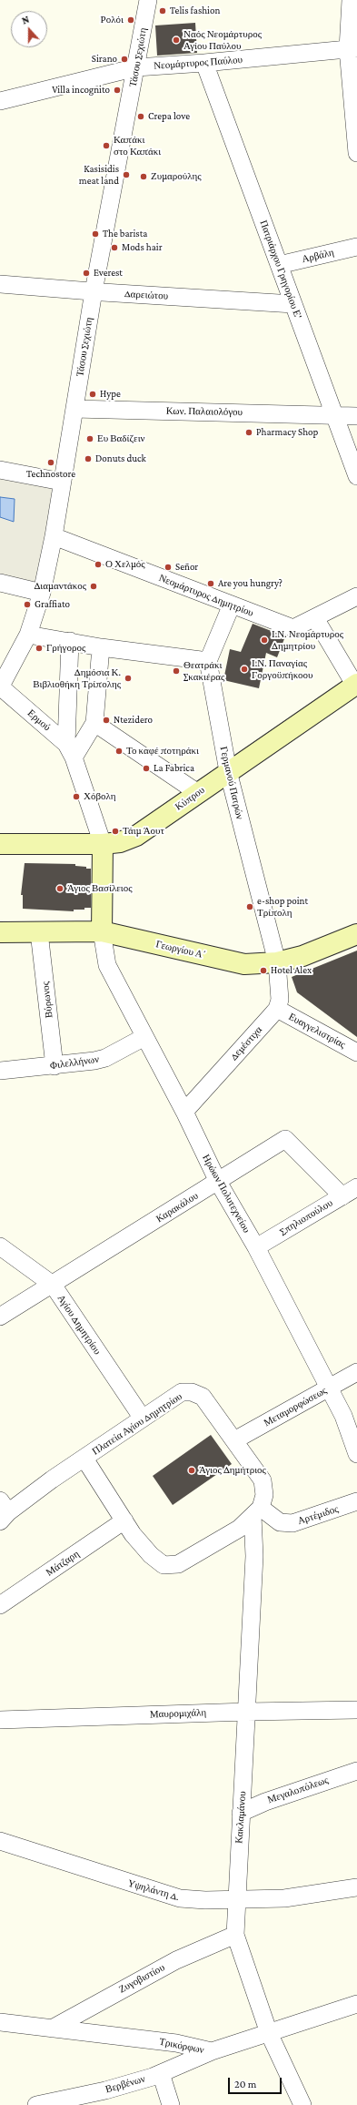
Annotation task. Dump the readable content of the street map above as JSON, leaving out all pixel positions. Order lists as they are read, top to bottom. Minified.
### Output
{"streets":{"street":["Τάσου Σεχιώτη","Νεομάρτυρος Παύλου","Αρβάλη","Πατριάρχου Γρηγορίου Ε'","Δαρειώτου","Κων. Παλαιολόγου","Νεομάρτυρος Δημητρίου","Ερμού","Γερμανού Πατρών","Κύπρου","Γεωργίου Α΄","Βύρωνος","Ευαγγελιστρίας","Δεμέστιχα","Φιλελλήνων","Ηρώων Πολυτεχνείου","Καρακάλου","Σπηλιοπούλου","Αγίου Δημητρίου","Μεταμορφώσεως","Πλατεία Αγίου Δημητρίου","Αρτέμιδος","Μάτζαρη","Μαυρομιχάλη","Μεγαλοπόλεως","Κακλαμάνου","Υψηλάντη Δ.","Ζυγοβιστίου","Τρικόρφων","Βερβένων"]},"crossings":[["Τάσου Σεχιώτη","Νεομάρτυρος Παύλου"],["Τάσου Σεχιώτη","Δαρειώτου"],["Τάσου Σεχιώτη","Κων. Παλαιολόγου"],["Τάσου Σεχιώτη","Νεομάρτυρος Δημητρίου"],["Τάσου Σεχιώτη","Ερμού"],["Νεομάρτυρος Παύλου","Πατριάρχου Γρηγορίου Ε'"],["Αρβάλη","Πατριάρχου Γρηγορίου Ε'"],["Πατριάρχου Γρηγορίου Ε'","Δαρειώτου"],["Πατριάρχου Γρηγορίου Ε'","Κων. Παλαιολόγου"],["Γερμανού Πατρών","Κύπρου"],["Γερμανού Πατρών","Γεωργίου Α΄"],["Γεωργίου Α΄","Βύρωνος"],["Γεωργίου Α΄","Ηρώων Πολυτεχνείου"],["Βύρωνος","Φιλελλήνων"],["Ευαγγελιστρίας","Δεμέστιχα"],["Δεμέστιχα","Ηρώων Πολυτεχνείου"],["Φιλελλήνων","Ηρώων Πολυτεχνείου"],["Ηρώων Πολυτεχνείου","Καρακάλου"],["Ηρώων Πολυτεχνείου","Σπηλιοπούλου"],["Ηρώων Πολυτεχνείου","Μεταμορφώσεως"],["Καρακάλου","Σπηλιοπούλου"],["Καρακάλου","Αγίου Δημητρίου"],["Αγίου Δημητρίου","Πλατεία Αγίου Δημητρίου"],["Μεταμορφώσεως","Πλατεία Αγίου Δημητρίου"],["Πλατεία Αγίου Δημητρίου","Αρτέμιδος"],["Πλατεία Αγίου Δημητρίου","Μάτζαρη"],["Πλατεία Αγίου Δημητρίου","Κακλαμάνου"],["Αρτέμιδος","Κακλαμάνου"],["Μαυρομιχάλη","Κακλαμάνου"],["Μεγαλοπόλεως","Κακλαμάνου"],["Κακλαμάνου","Υψηλάντη Δ."],["Κακλαμάνου","Ζυγοβιστίου"],["Κακλαμάνου","Τρικόρφων"],["Ζυγοβιστίου","Τρικόρφων"],["Τρικόρφων","Βερβένων"]],"places":["Telis fashion","Ρολόι","Ναός Νεομάρτυρος Αγίου Παύλου","Sirano","Villa incognito","Crepa love","Καπάκι στο Καπάκι","Kasisidis meat land","Ζυμαρούλης","The barista","Mods hair","Everest","Hype","Pharmacy Shop","Ευ Βαδίζειν","Donuts duck","Technostore","Ο Χελμός","Señor","Are you hungry?","Διαμαντάκος","Graffiato","Ι.Ν. Νεομάρτυρος Δημητρίου","Γρήγορος","Ι.Ν. Παναγίας Γοργοϋπήκοου","Θεατράκι Σκακιέρας","Δημόσια Κ. Βιβλιοθήκη Τρίπολης","Ntezidero","Το καφέ ποτηράκι","La Fabrica","Χόβολη","Τάιμ Άουτ","Άγιος Βασίλειος","e-shop point Τρίπολη","Hotel Alex","Άγιος Δημήτριος"],"scale_bar":"20 m","north":"top"}
